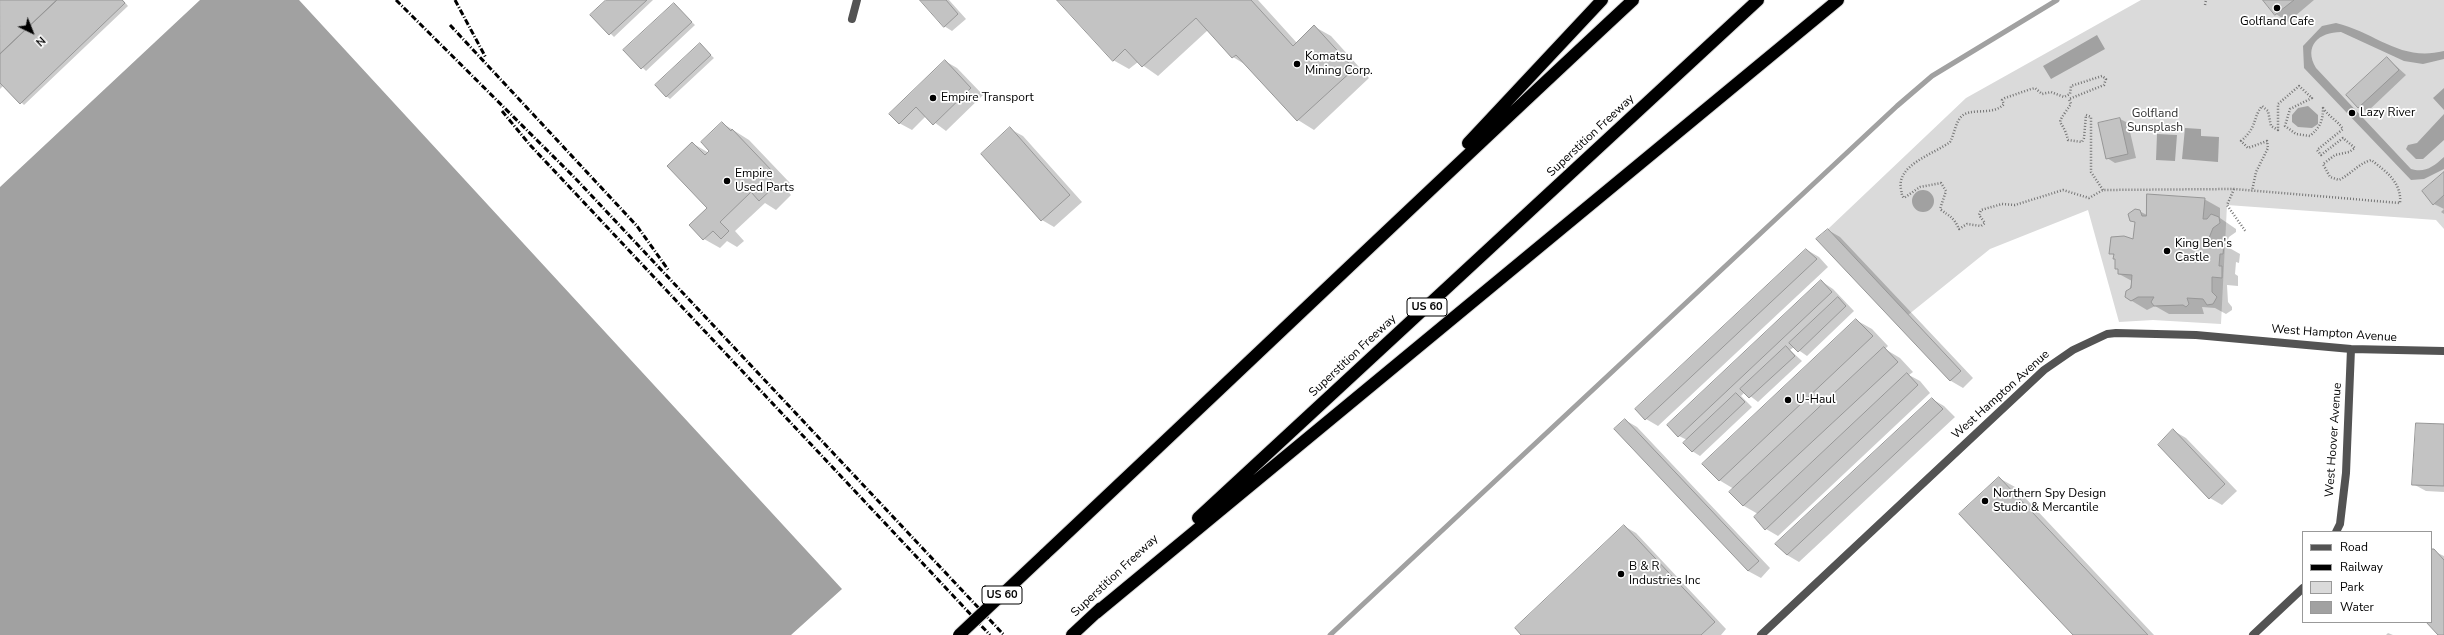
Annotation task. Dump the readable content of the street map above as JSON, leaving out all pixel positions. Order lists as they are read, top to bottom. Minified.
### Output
{"streets":{"highway":["Superstition Freeway","US 60"],"street":["West Hampton Avenue","West Hoover Avenue"]},"crossings":[["West Hampton Avenue","West Hoover Avenue"]],"parks":["Golfland Sunsplash"],"places":["Golfland Cafe","Komatsu Mining Corp.","Empire Transport","Lazy River","Empire Used Parts","King Ben's Castle","U-Haul","Northern Spy Design Studio & Mercantile","B & R Industries Inc"],"legend":["Road","Railway","Park","Water"],"north":"bottom right"}
